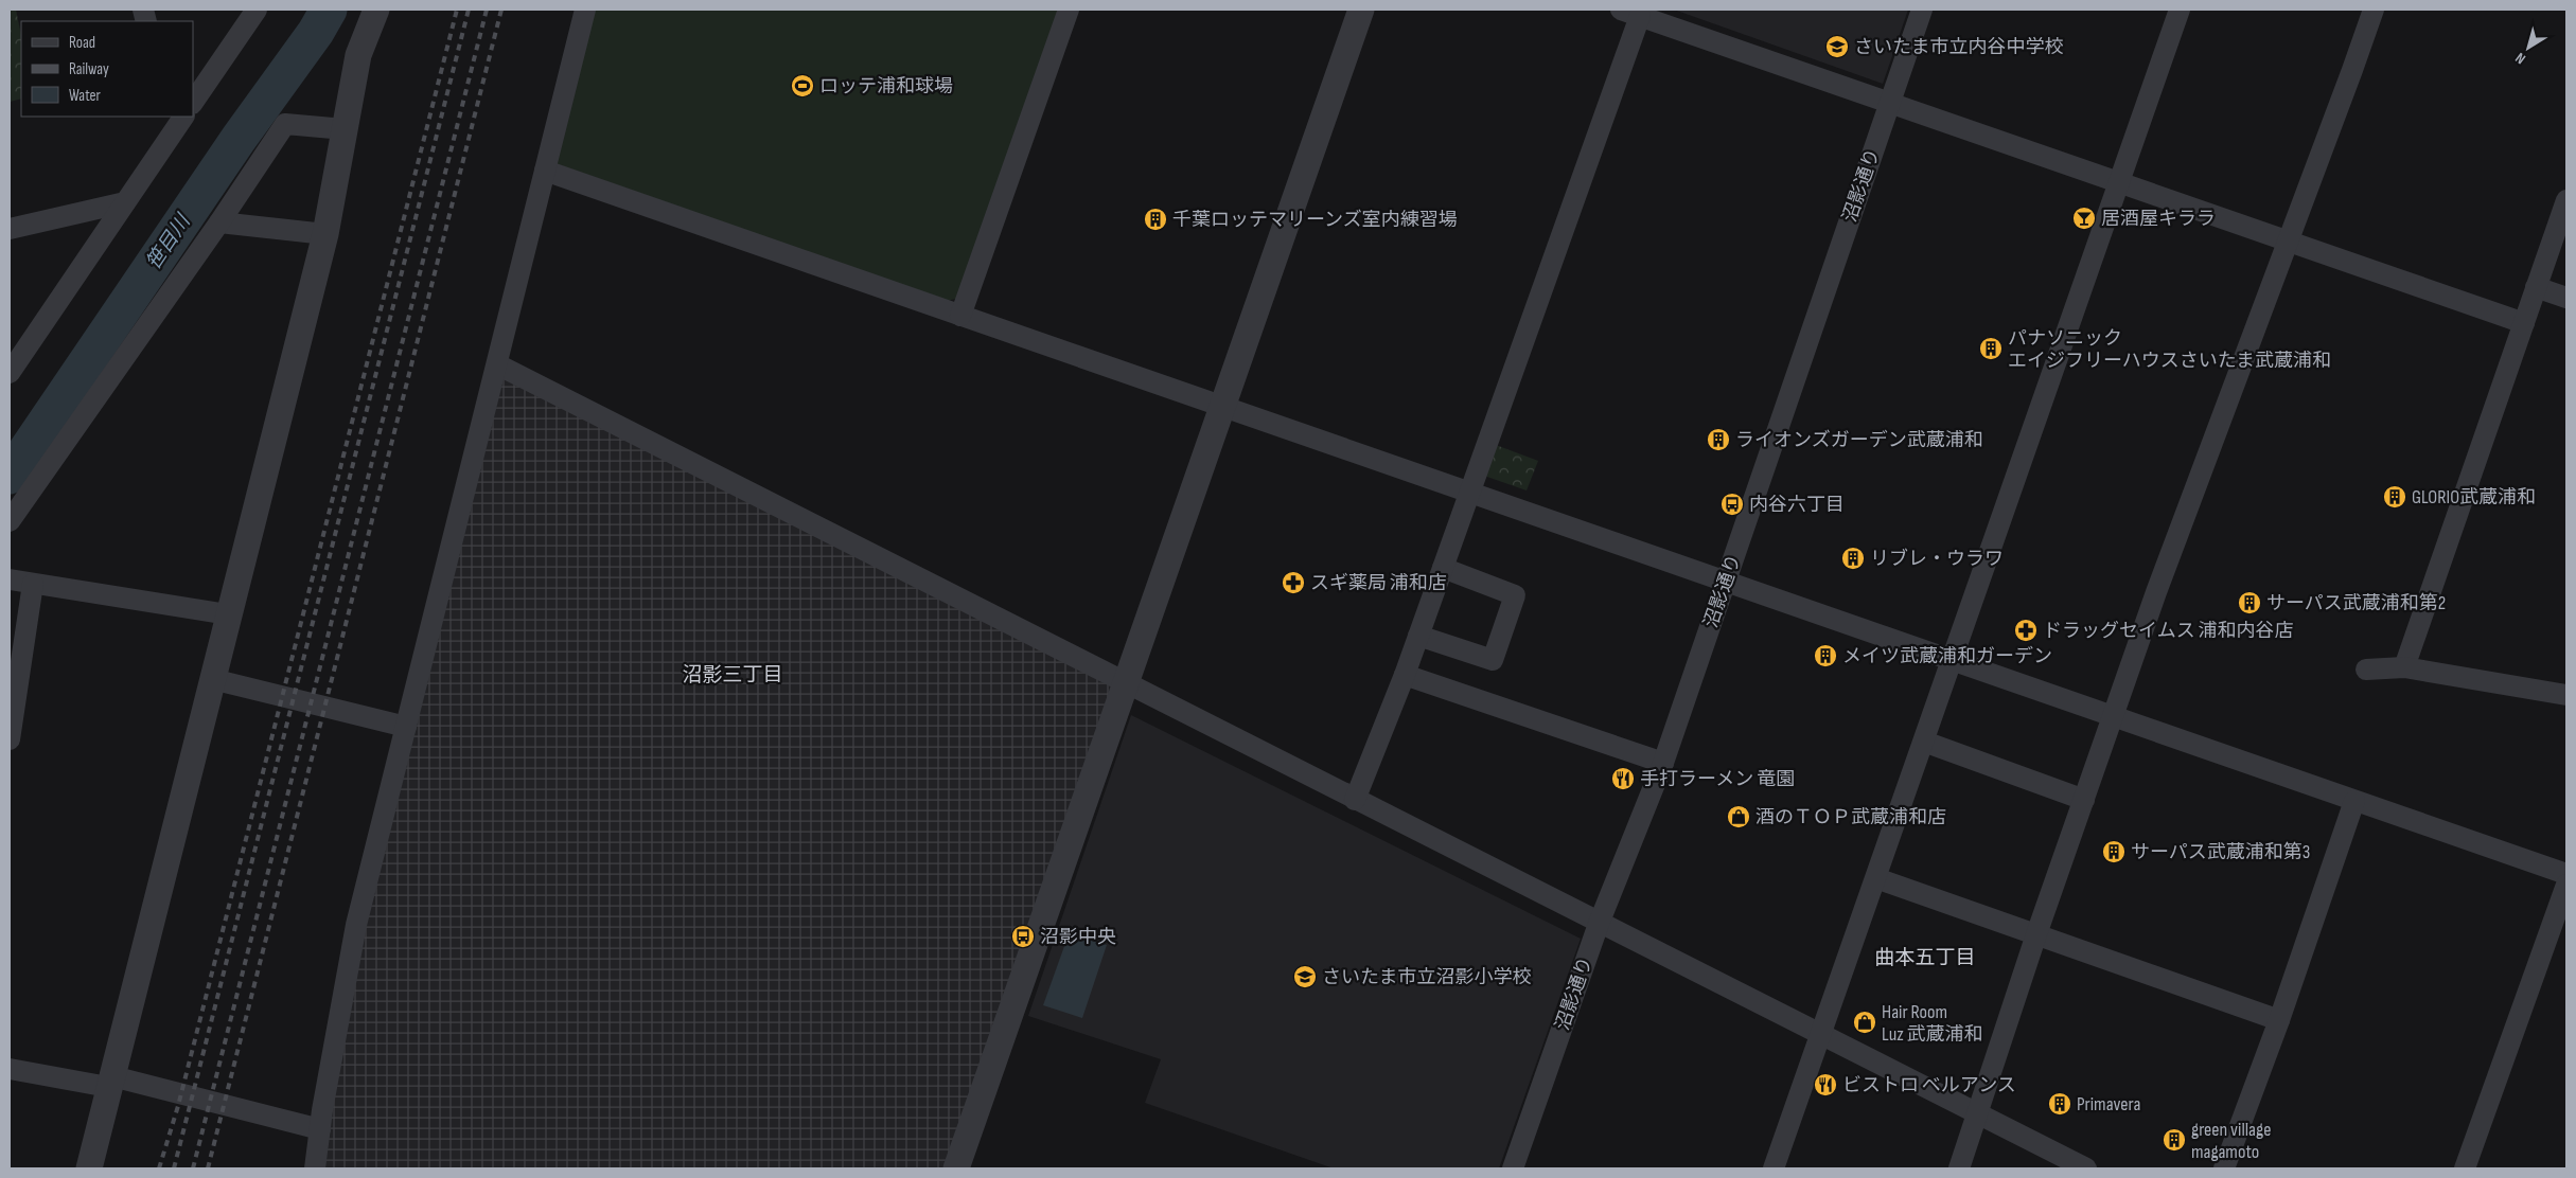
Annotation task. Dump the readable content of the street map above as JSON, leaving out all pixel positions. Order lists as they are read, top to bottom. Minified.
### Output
{"streets":{"street":["沼影通り"]},"districts":["沼影三丁目","曲本五丁目"],"water":["笹目川"],"places":{"school or university":["さいたま市立内谷中学校","さいたま市立沼影小学校"],"sports":["ロッテ浦和球場"],"bar":["居酒屋キララ"],"building":["千葉ロッテマリーンズ室内練習場","パナソニック エイジフリーハウスさいたま武蔵浦和","ライオンズガーデン武蔵浦和","GLORIO武蔵浦和","リブレ・ウラワ","サーパス武蔵浦和第2","メイツ武蔵浦和ガーデン","サーパス武蔵浦和第3","Primavera","green village magamoto"],"bus stop":["内谷六丁目","沼影中央"],"pharmacy":["スギ薬局 浦和店","ドラッグセイムス 浦和内谷店"],"restaurant":["手打ラーメン 竜園","ビストロ ベルアンス"],"shop":["酒のＴＯＰ武蔵浦和店","Hair Room Luz 武蔵浦和"]},"legend":["Road","Railway","Water"],"north":"bottom left"}
